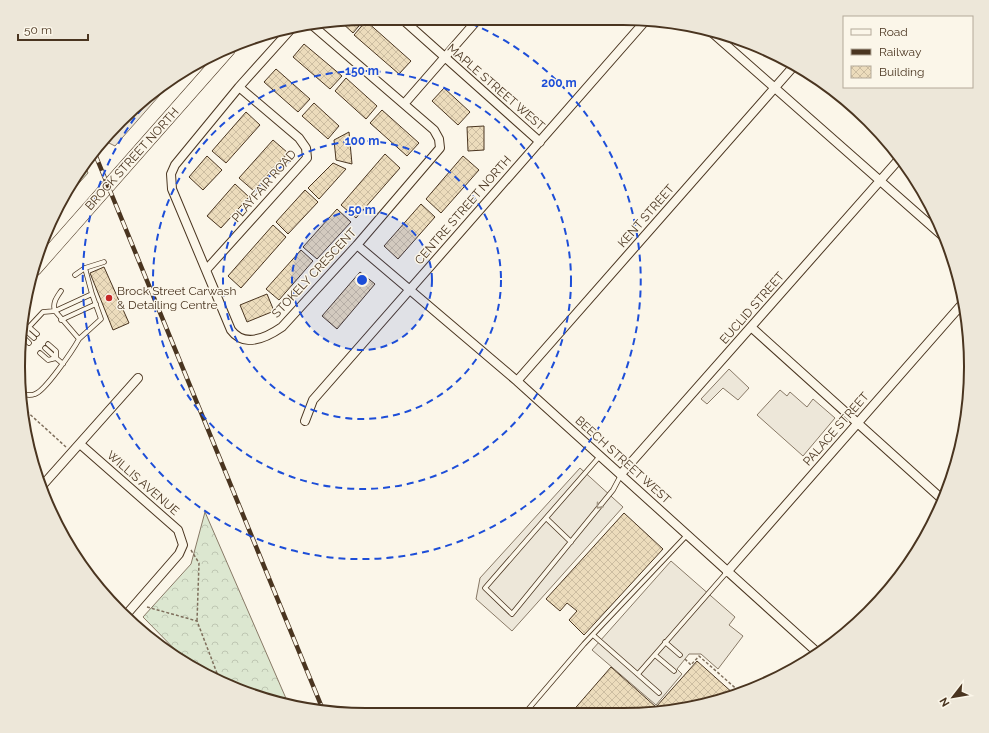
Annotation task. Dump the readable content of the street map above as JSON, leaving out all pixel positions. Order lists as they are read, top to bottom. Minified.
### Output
{"streets":{"main road":["BROCK STREET NORTH"],"street":["MAPLE STREET WEST","PLAYFAIR ROAD","CENTRE STREET NORTH","KENT STREET","STOKELY CRESCENT","EUCLID STREET","PALACE STREET","BEECH STREET WEST","WILLIS AVENUE"]},"crossings":[["MAPLE STREET WEST","CENTRE STREET NORTH"],["PLAYFAIR ROAD","STOKELY CRESCENT"],["CENTRE STREET NORTH","BEECH STREET WEST"],["KENT STREET","BEECH STREET WEST"],["STOKELY CRESCENT","BEECH STREET WEST"],["EUCLID STREET","BEECH STREET WEST"],["PALACE STREET","BEECH STREET WEST"]],"places":["Brock Street Carwash & Detailing Centre"],"legend":["Road","Railway","Building"],"scale_bar":"50 m","north":"bottom left","rings":["150 m","200 m","100 m","50 m"]}
